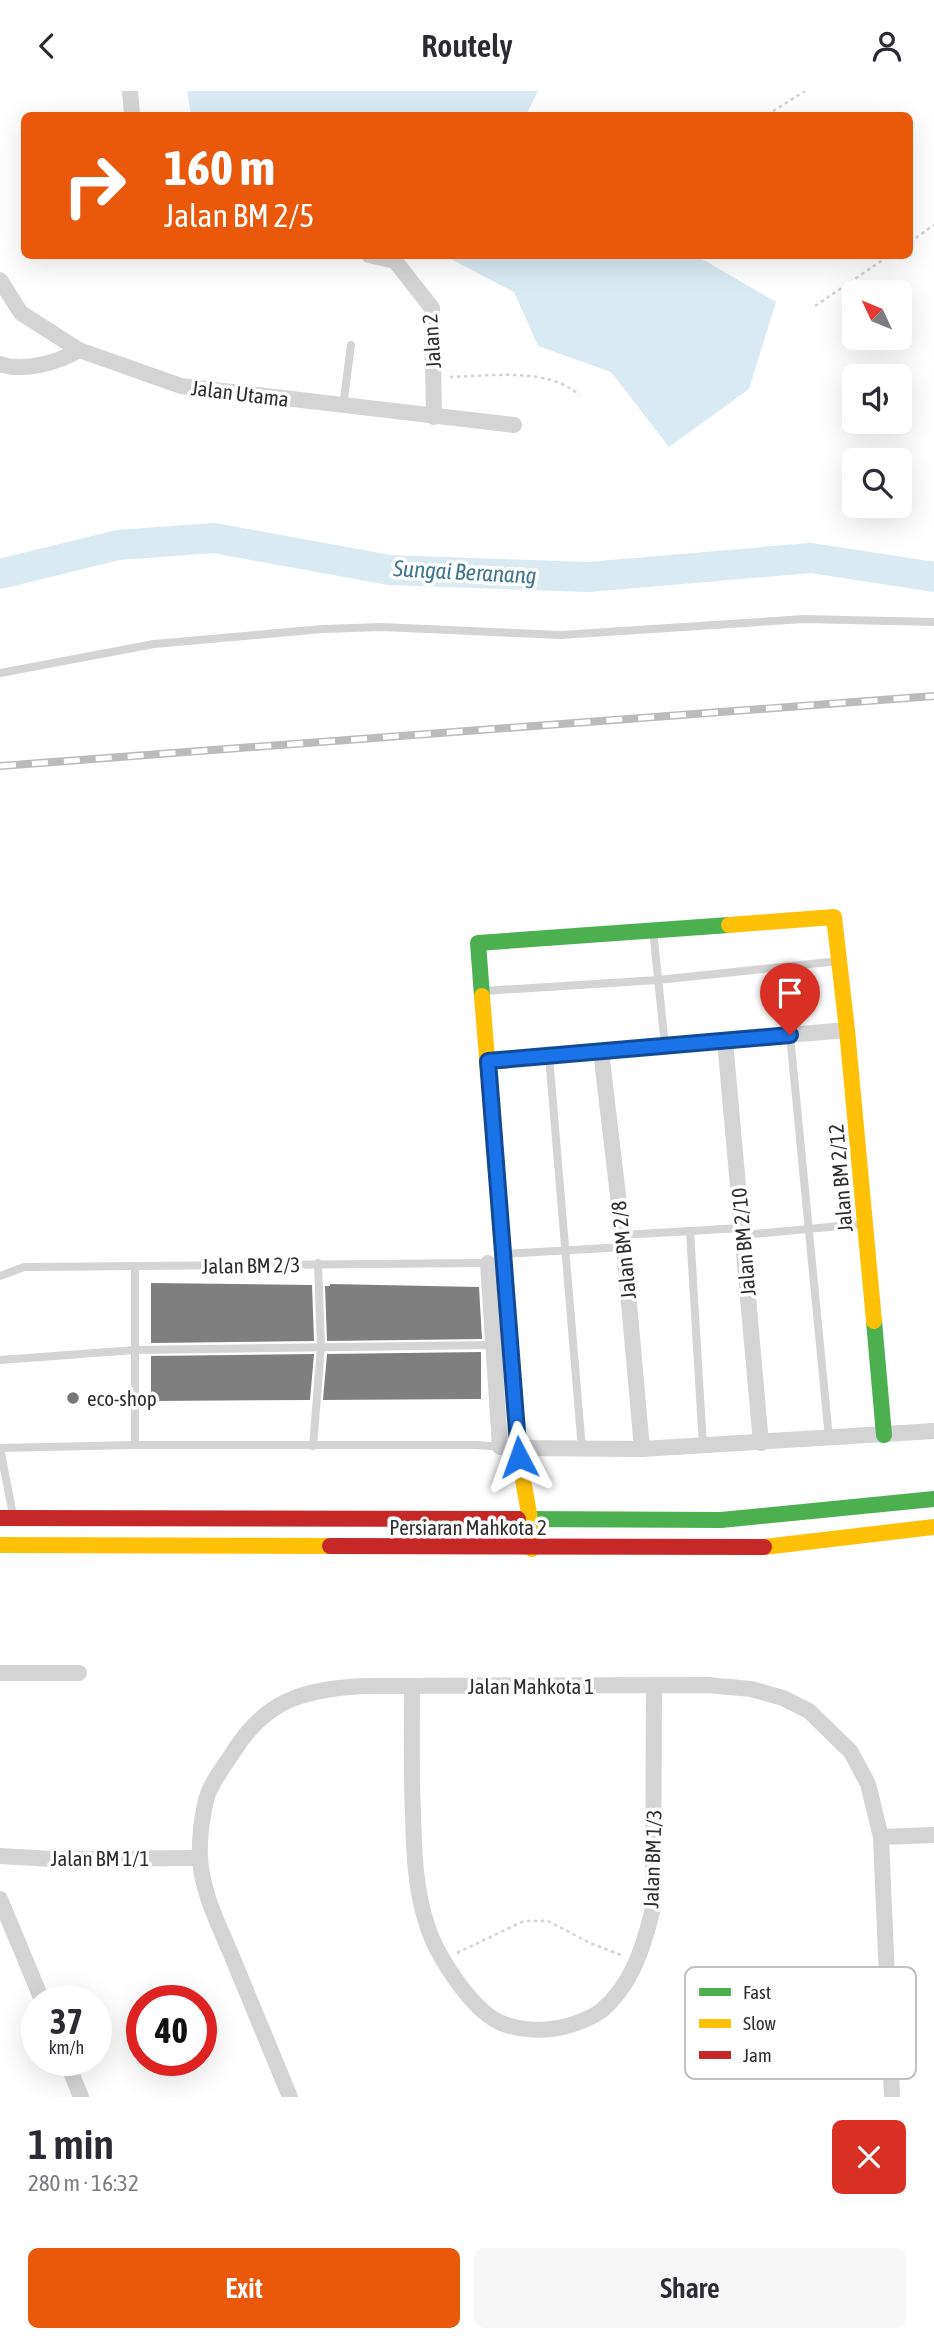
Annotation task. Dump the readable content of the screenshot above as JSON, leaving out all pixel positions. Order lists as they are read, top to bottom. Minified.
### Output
{"streets":{"main road":["Jalan BM 2/12","Persiaran Mahkota 2"],"street":["Jalan 2","Jalan Utama","Jalan BM 2/10","Jalan BM 2/8","Jalan Mahkota 1","Jalan BM 1/1","Jalan BM 1/3"],"lane":["Jalan BM 2/3"]},"crossings":[["Jalan 2","Jalan Utama"],["Jalan BM 2/12","Jalan BM 2/3"],["Jalan BM 2/10","Jalan BM 2/3"],["Jalan BM 2/8","Jalan BM 2/3"],["Jalan Mahkota 1","Jalan BM 1/1"],["Jalan Mahkota 1","Jalan BM 1/3"]],"water":["Sungai Beranang"],"places":["eco-shop"],"legend":["Fast","Slow","Jam"],"north":"top left","page":{"header":"Routely","turn":["160 m","Jalan BM 2/5"],"speed":"37 km/h","limit":"40","heading":["1 min","280 m · 16:32"],"buttons":["Exit","Share"]}}
